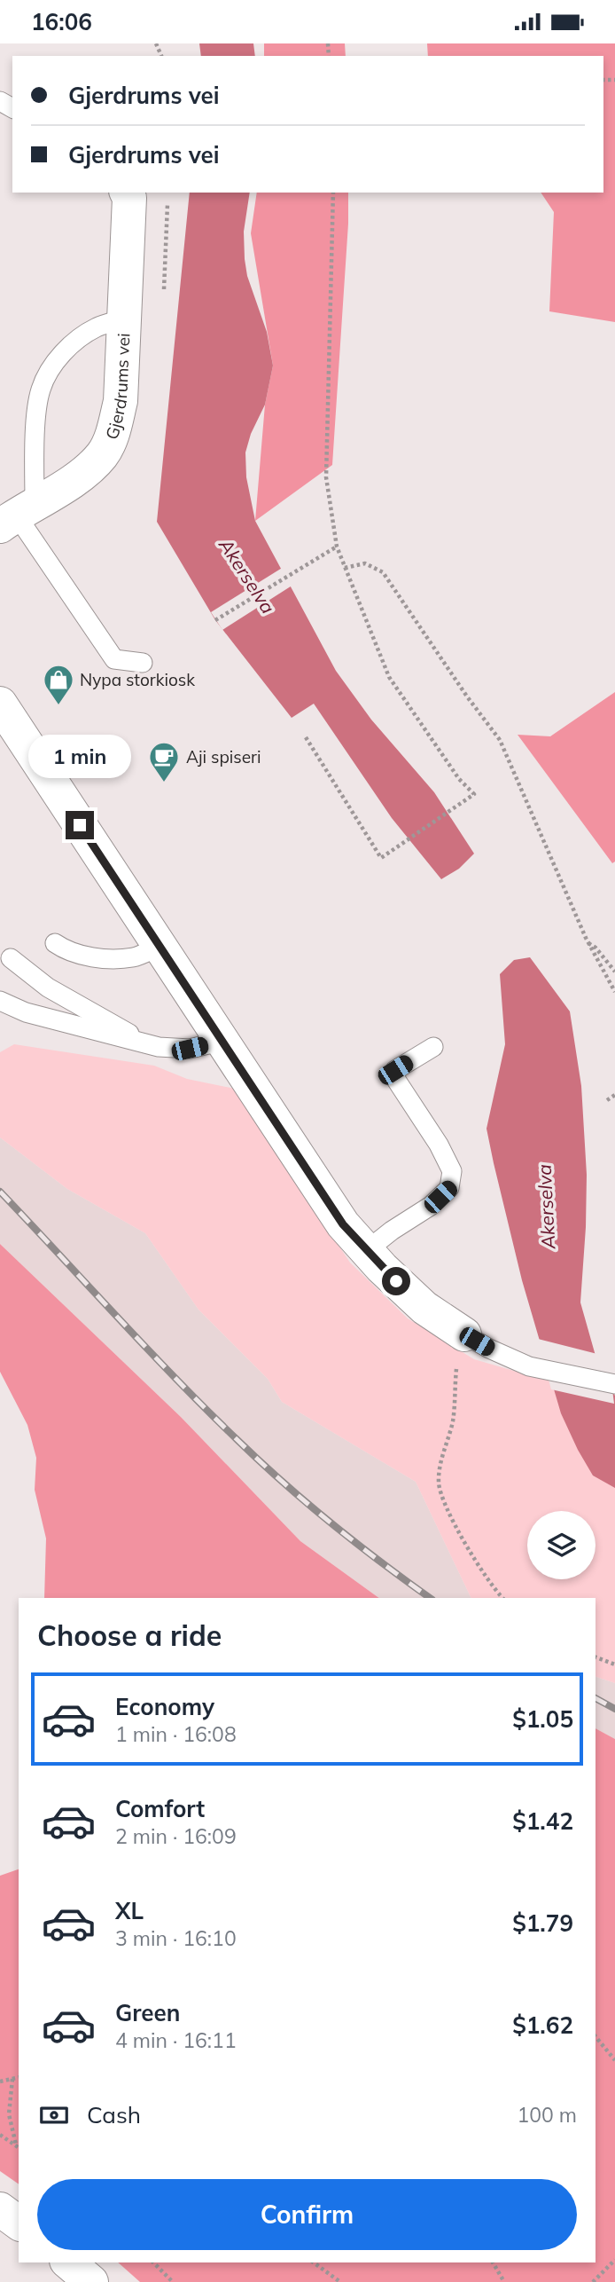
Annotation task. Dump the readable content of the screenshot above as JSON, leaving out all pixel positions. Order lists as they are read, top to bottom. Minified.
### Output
{"streets":{"street":["Gjerdrums vei"]},"water":["Akerselva"],"places":{"shop":["Nypa storkiosk"],"cafe":["Aji spiseri"]},"page":{"status":"16:06","banner":["Gjerdrums vei","Gjerdrums vei"],"bubble":"1 min","heading":"Choose a ride","list":[{"name":"Economy","note":"1 min · 16:08","value":"$1.05"},{"name":"Comfort","note":"2 min · 16:09","value":"$1.42"},{"name":"XL","note":"3 min · 16:10","value":"$1.79"},{"name":"Green","note":"4 min · 16:11","value":"$1.62"}],"pay":["Cash","100 m"],"buttons":"Confirm"}}
